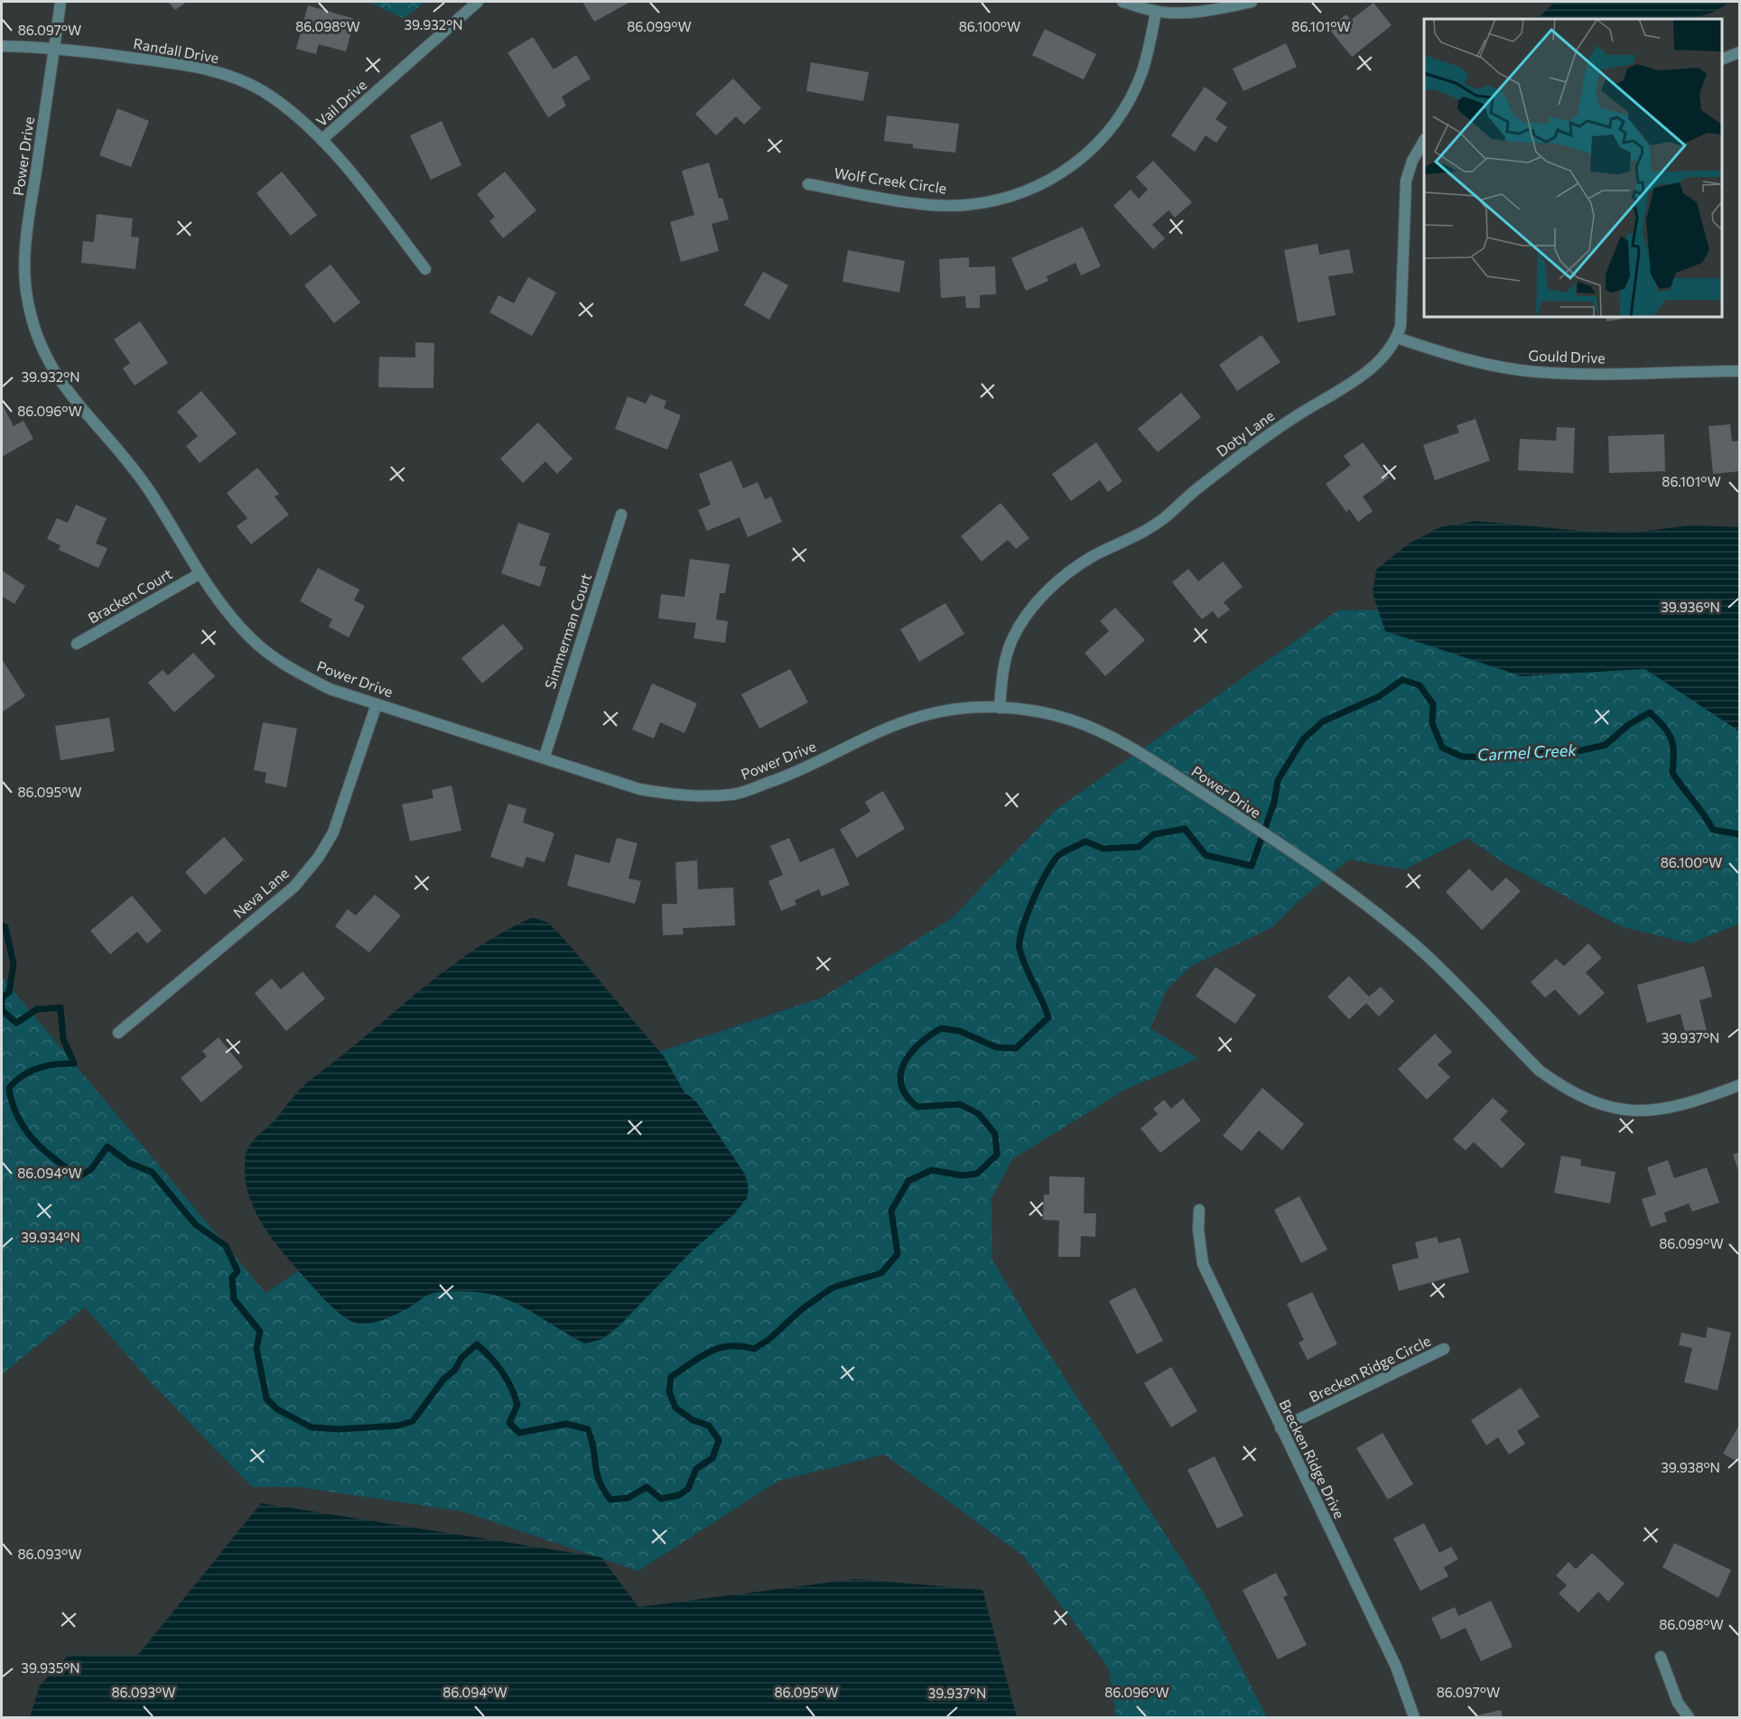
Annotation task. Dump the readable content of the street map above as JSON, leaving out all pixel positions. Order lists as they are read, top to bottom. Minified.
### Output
{"streets":{"street":["Randall Drive","Vail Drive","Power Drive","Wolf Creek Circle","Gould Drive","Doty Lane","Bracken Court","Simmerman Court","Neva Lane","Brecken Ridge Circle","Brecken Ridge Drive"]},"crossings":[["Randall Drive","Vail Drive"],["Randall Drive","Power Drive"],["Power Drive","Doty Lane"],["Power Drive","Bracken Court"],["Power Drive","Simmerman Court"],["Power Drive","Neva Lane"],["Gould Drive","Doty Lane"],["Brecken Ridge Circle","Brecken Ridge Drive"]],"water":["Carmel Creek"],"coordinates":["39.932°N","86.098°W","86.099°W","86.100°W","86.101°W","86.097°W","86.096°W","39.936°N","86.095°W","39.937°N","86.094°W","39.934°N","39.938°N","86.093°W","39.935°N"]}
